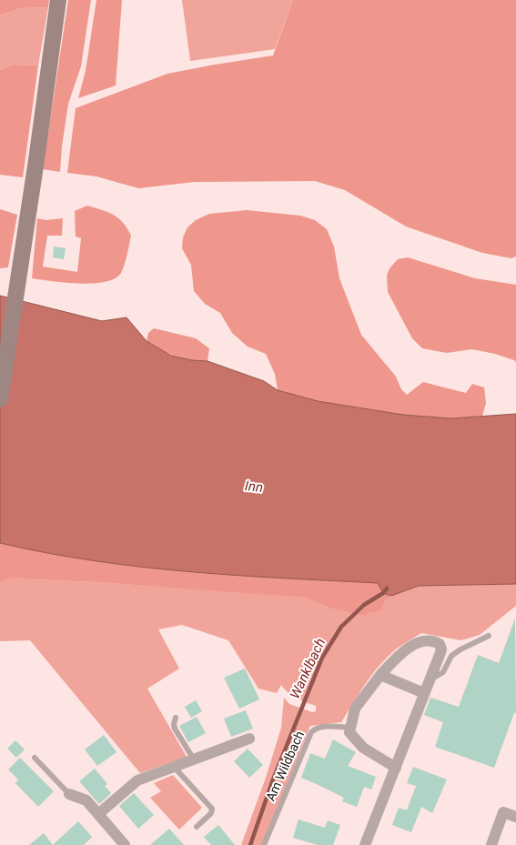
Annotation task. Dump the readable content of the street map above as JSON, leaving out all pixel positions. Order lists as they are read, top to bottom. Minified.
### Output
{"streets":{"lane":["Am Wildbach"]},"water":["Inn","Wanklbach"]}
